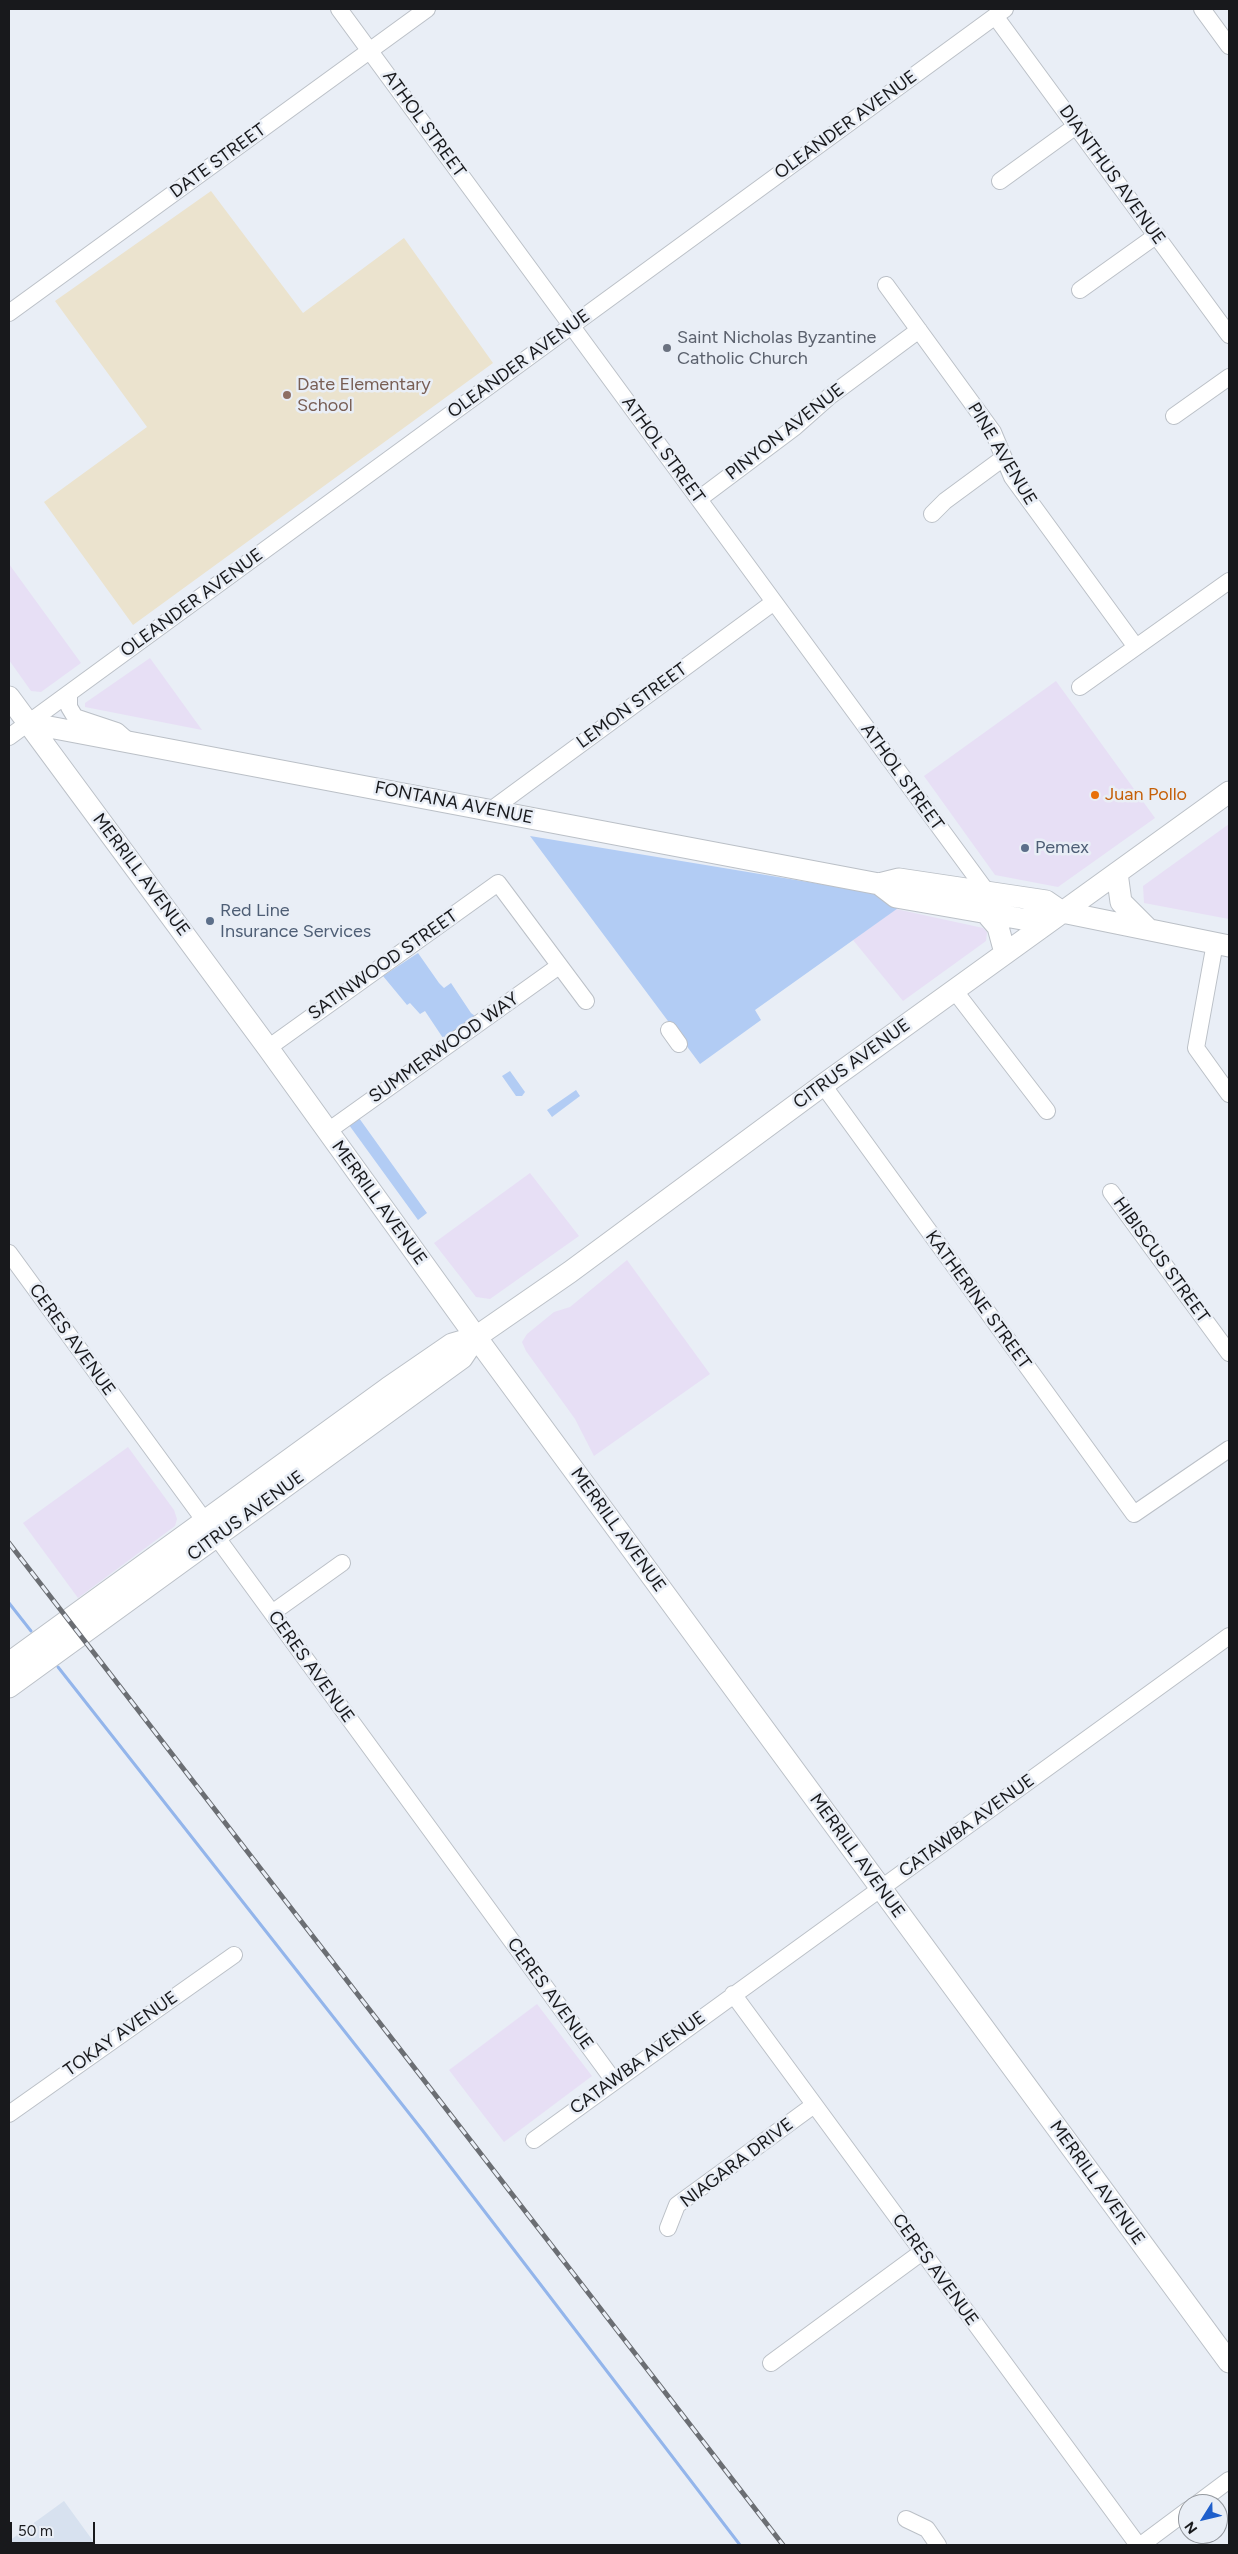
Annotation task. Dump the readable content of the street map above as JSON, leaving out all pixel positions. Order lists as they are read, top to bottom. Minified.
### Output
{"streets":{"main road":["FONTANA AVENUE","MERRILL AVENUE","CITRUS AVENUE"],"street":["ATHOL STREET","OLEANDER AVENUE","DATE STREET","DIANTHUS AVENUE","PINYON AVENUE","PINE AVENUE","LEMON STREET","SATINWOOD STREET","SUMMERWOOD WAY","HIBISCUS STREET","KATHERINE STREET","CERES AVENUE","CATAWBA AVENUE","TOKAY AVENUE","NIAGARA DRIVE"]},"crossings":[["ATHOL STREET","OLEANDER AVENUE"],["ATHOL STREET","DATE STREET"],["ATHOL STREET","PINYON AVENUE"],["ATHOL STREET","LEMON STREET"],["ATHOL STREET","FONTANA AVENUE"],["OLEANDER AVENUE","DIANTHUS AVENUE"],["OLEANDER AVENUE","FONTANA AVENUE"],["OLEANDER AVENUE","MERRILL AVENUE"],["PINYON AVENUE","PINE AVENUE"],["LEMON STREET","FONTANA AVENUE"],["FONTANA AVENUE","MERRILL AVENUE"],["FONTANA AVENUE","CITRUS AVENUE"],["MERRILL AVENUE","SATINWOOD STREET"],["MERRILL AVENUE","SUMMERWOOD WAY"],["MERRILL AVENUE","CITRUS AVENUE"],["MERRILL AVENUE","CATAWBA AVENUE"],["SATINWOOD STREET","SUMMERWOOD WAY"],["CITRUS AVENUE","KATHERINE STREET"],["CITRUS AVENUE","CERES AVENUE"],["CERES AVENUE","CATAWBA AVENUE"],["CERES AVENUE","NIAGARA DRIVE"]],"places":["Saint Nicholas Byzantine Catholic Church","Date Elementary School","Juan Pollo","Pemex","Red Line Insurance Services"],"scale_bar":"50 m","north":"bottom left"}
